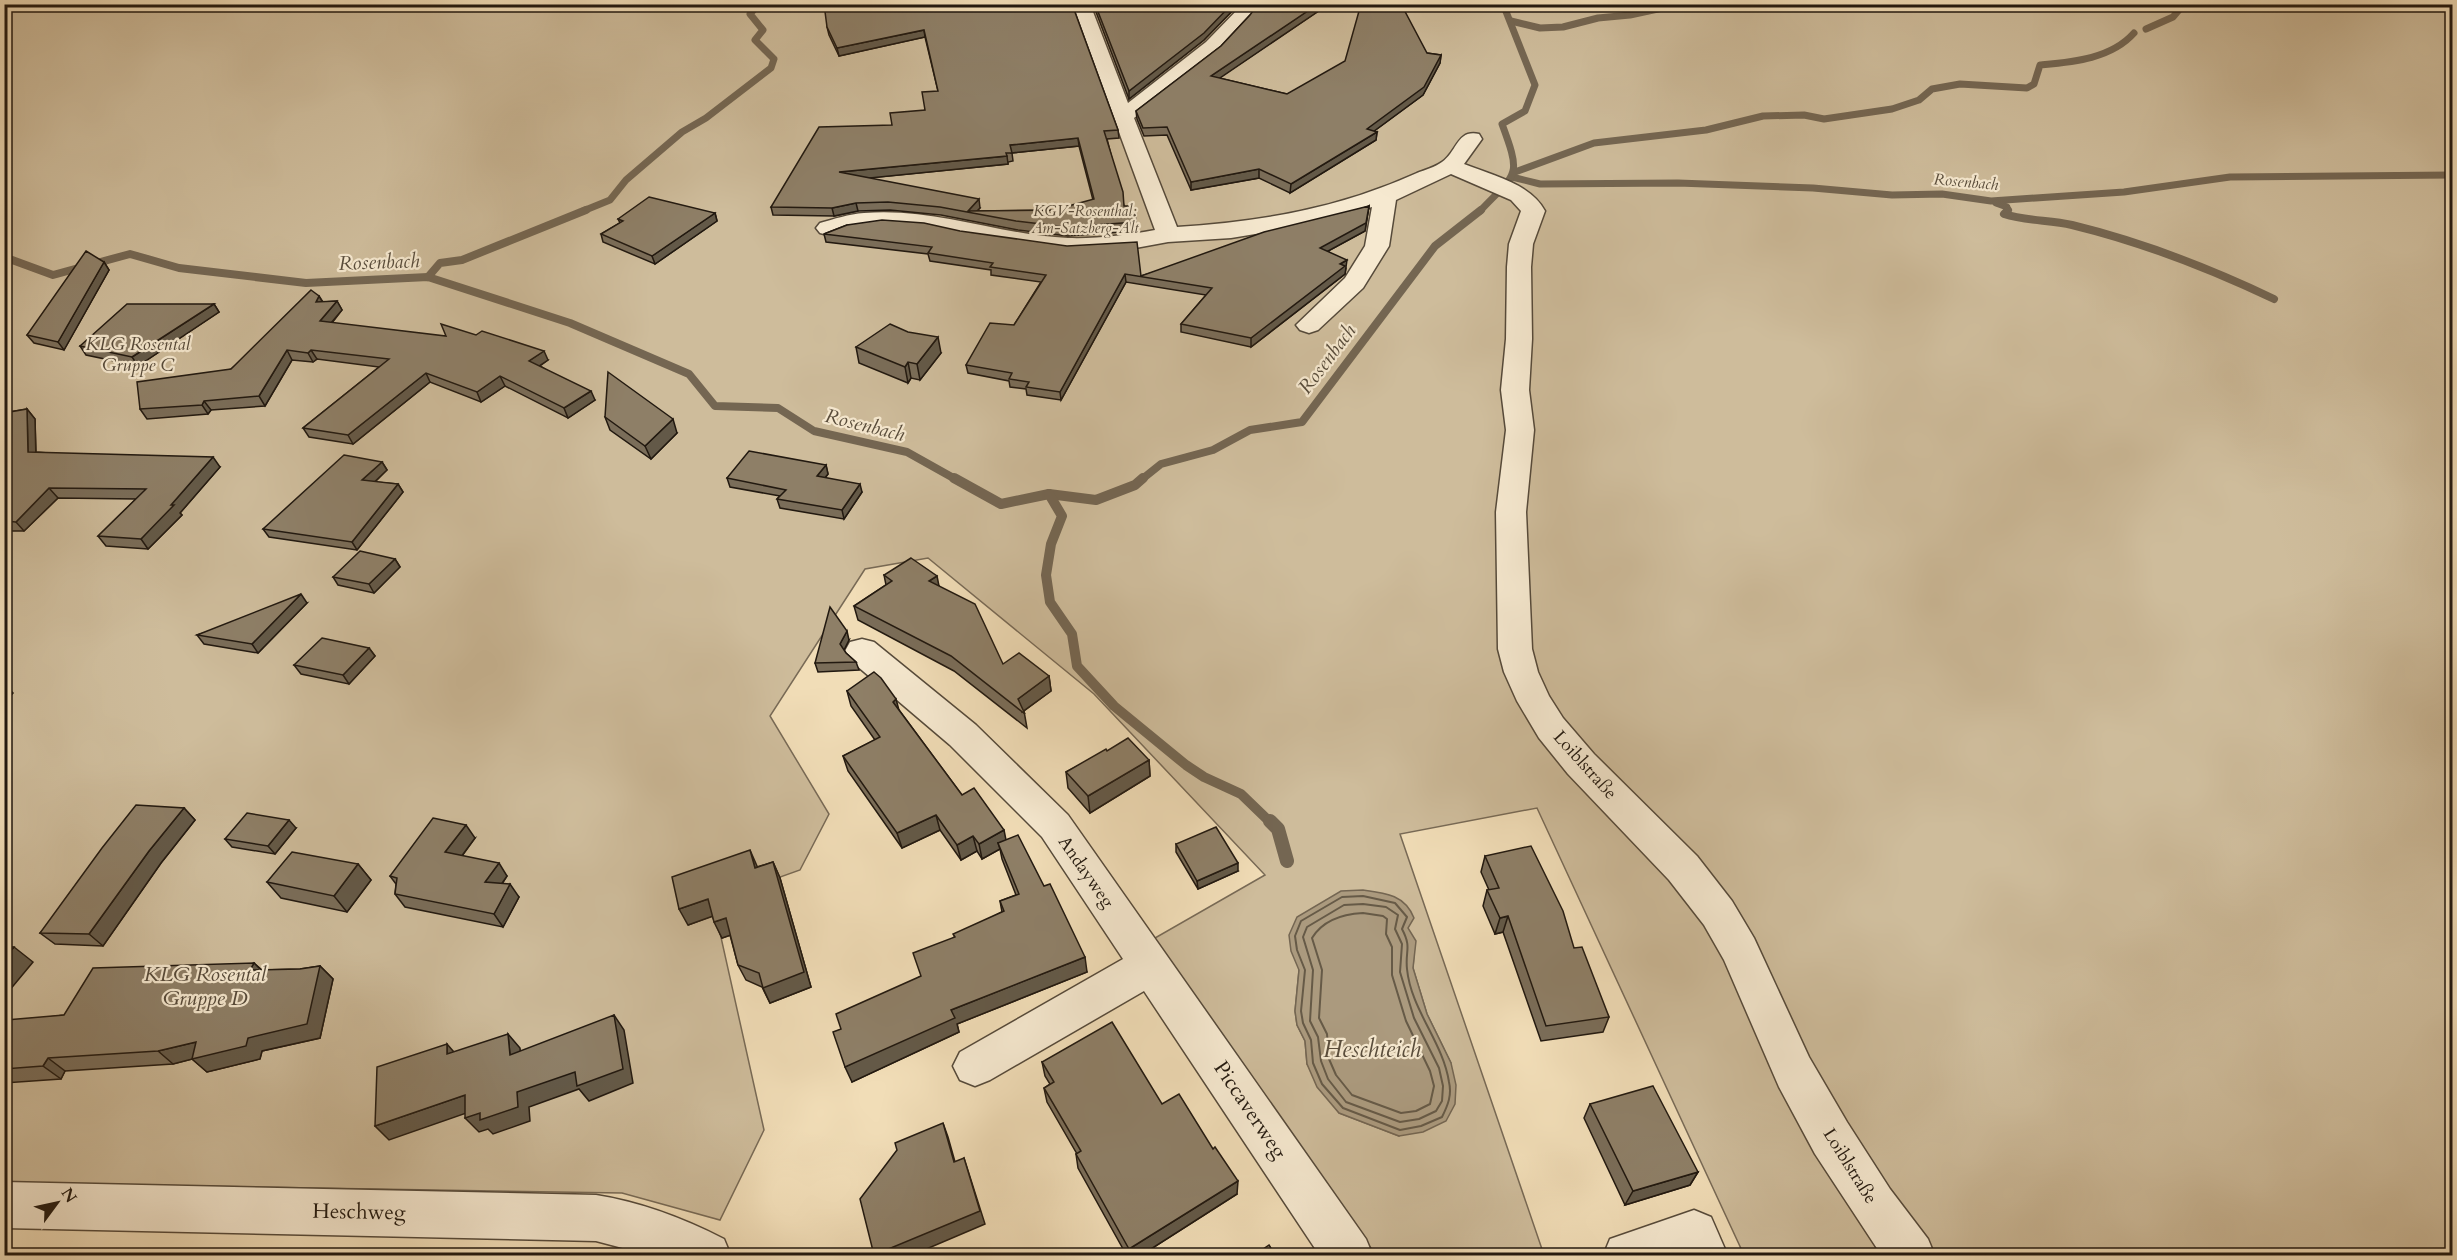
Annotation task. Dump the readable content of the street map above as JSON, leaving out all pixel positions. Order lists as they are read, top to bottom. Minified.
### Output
{"streets":{"street":["Loiblstraße","Andayweg","Piccaverweg","Heschweg"]},"crossings":[["Andayweg","Piccaverweg"]],"water":["Rosenbach","Heschteich"],"parks":["KGV-Rosenthal: Am-Satzberg-Alt","KLG Rosental Gruppe C","KLG Rosental Gruppe D"],"north":"top right"}
